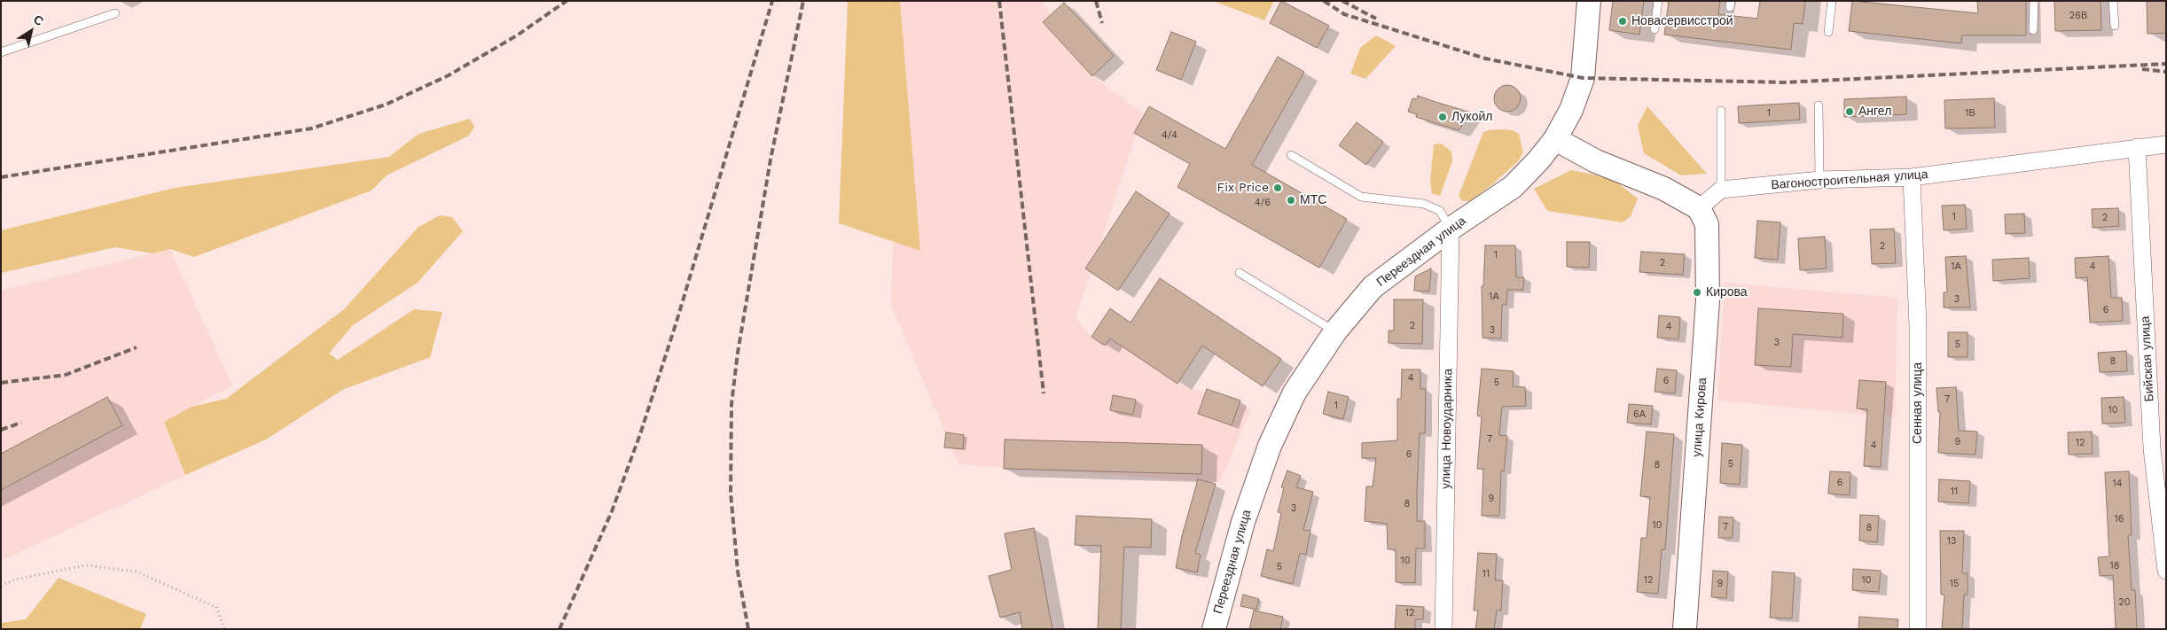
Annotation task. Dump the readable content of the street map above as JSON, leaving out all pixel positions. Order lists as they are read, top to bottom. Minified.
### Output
{"streets":{"street":["Вагоностроительная улица","Переездная улица","Бийская улица","Сенная улица","улица Кирова","улица Новоударника"]},"crossings":[["Вагоностроительная улица","Бийская улица"],["Вагоностроительная улица","Сенная улица"],["Переездная улица","улица Новоударника"]],"places":["Новасервисстрой","Ангел","Лукойл","Fix Price","МТС","Кирова"],"house_numbers":["26В","1","1В","4/4","4/6","1","2","2","1","2","1А","4","1А","3","6","2","4","3","3","5","8","4","6","5","7","1","10","6А","7","9","12","4","6","5","8","6","14","11","9","8","3","16","10","7","8","13","10","18","5","11","12","10","9","15","20","12"],"north":"top right"}
